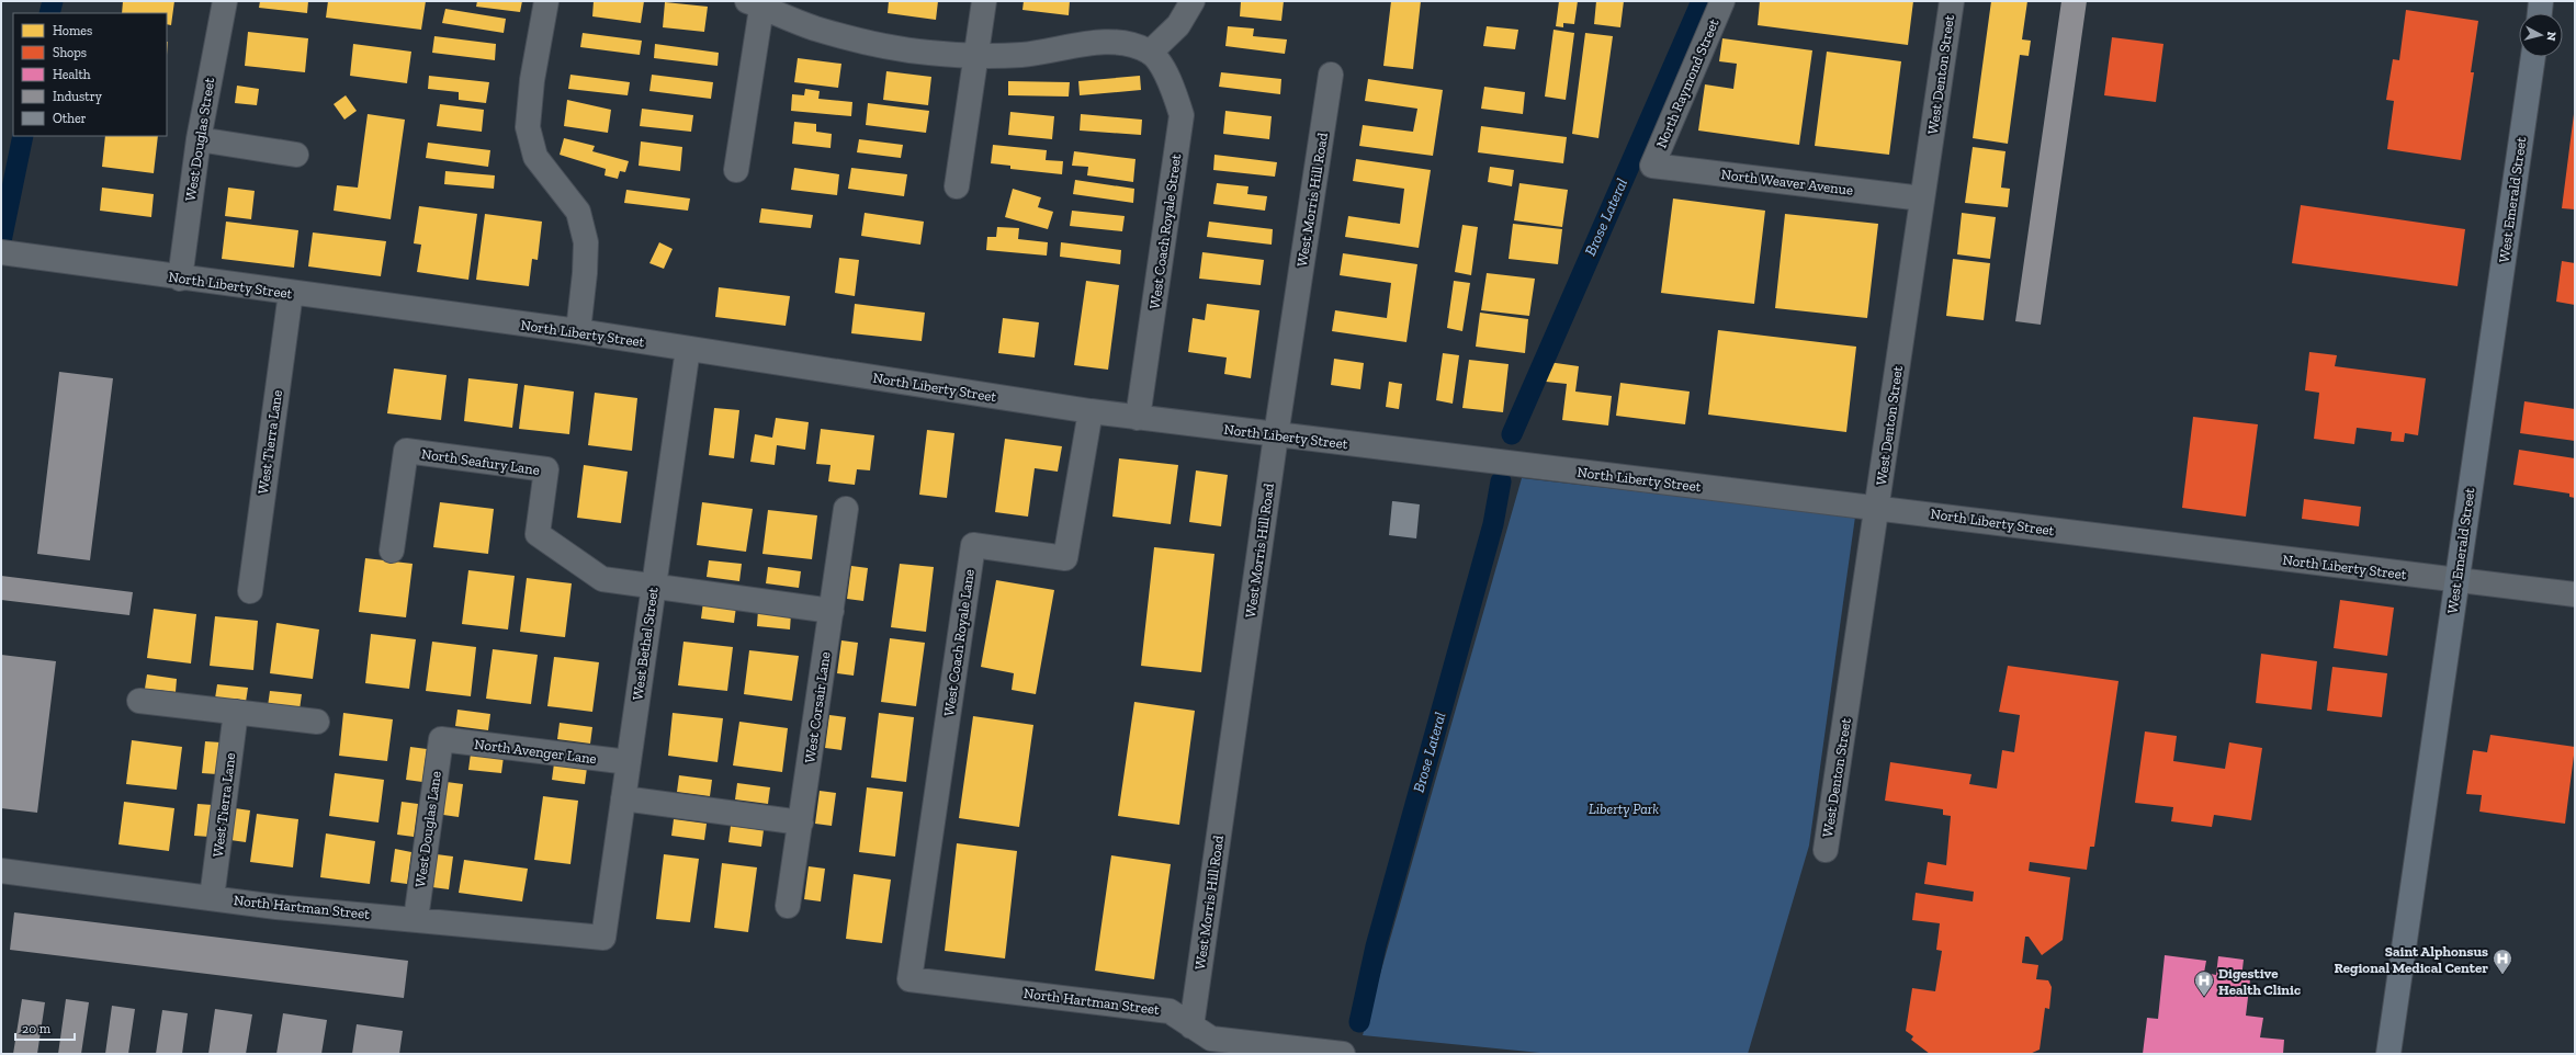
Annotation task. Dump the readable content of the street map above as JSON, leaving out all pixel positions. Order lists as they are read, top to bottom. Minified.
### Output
{"streets":{"main road":["West Emerald Street"],"street":["West Denton Street","North Raymond Street","West Douglas Street","North Weaver Avenue","West Morris Hill Road","West Coach Royale Street","North Liberty Street","West Tierra Lane","North Seafury Lane","West Coach Royale Lane","West Bethel Street","West Corsair Lane","North Avenger Lane","West Douglas Lane","North Hartman Street"]},"crossings":[["West Denton Street","North Weaver Avenue"],["West Denton Street","North Liberty Street"],["North Raymond Street","North Weaver Avenue"],["West Douglas Street","North Liberty Street"],["West Morris Hill Road","North Liberty Street"],["West Morris Hill Road","North Hartman Street"],["West Emerald Street","North Liberty Street"],["West Coach Royale Street","North Liberty Street"],["North Liberty Street","West Tierra Lane"],["North Liberty Street","West Coach Royale Lane"],["North Liberty Street","West Bethel Street"],["West Tierra Lane","North Hartman Street"],["North Seafury Lane","West Bethel Street"],["North Seafury Lane","West Corsair Lane"],["West Coach Royale Lane","North Hartman Street"],["West Bethel Street","North Avenger Lane"],["West Bethel Street","North Hartman Street"],["North Avenger Lane","West Douglas Lane"],["West Douglas Lane","North Hartman Street"]],"water":["Brose Lateral"],"parks":["Liberty Park"],"places":{"hospital":["Saint Alphonsus Regional Medical Center","Digestive Health Clinic"]},"legend":["Homes","Shops","Health","Industry","Other"],"scale_bar":"20 m","north":"right"}
